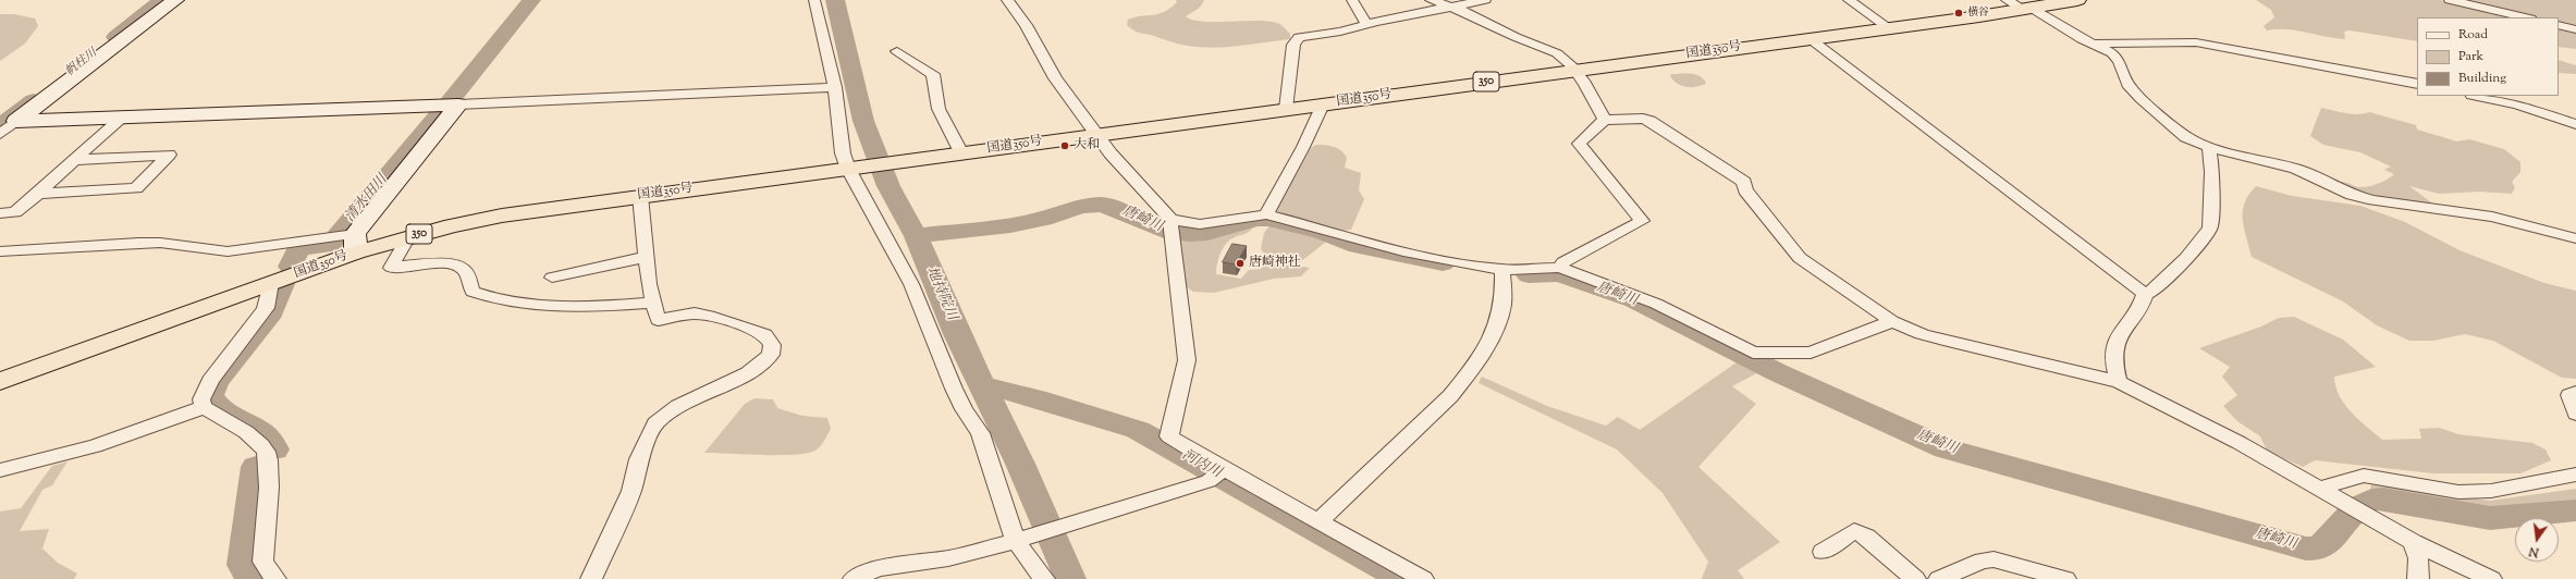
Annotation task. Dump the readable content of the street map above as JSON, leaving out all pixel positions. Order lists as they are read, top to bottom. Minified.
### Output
{"streets":{"highway":["国道350号","350"]},"water":["帆柱川","清水田川","唐崎川","地持院川","河内川"],"places":["横谷","大和","唐崎神社"],"legend":["Road","Park","Building"],"north":"bottom"}
